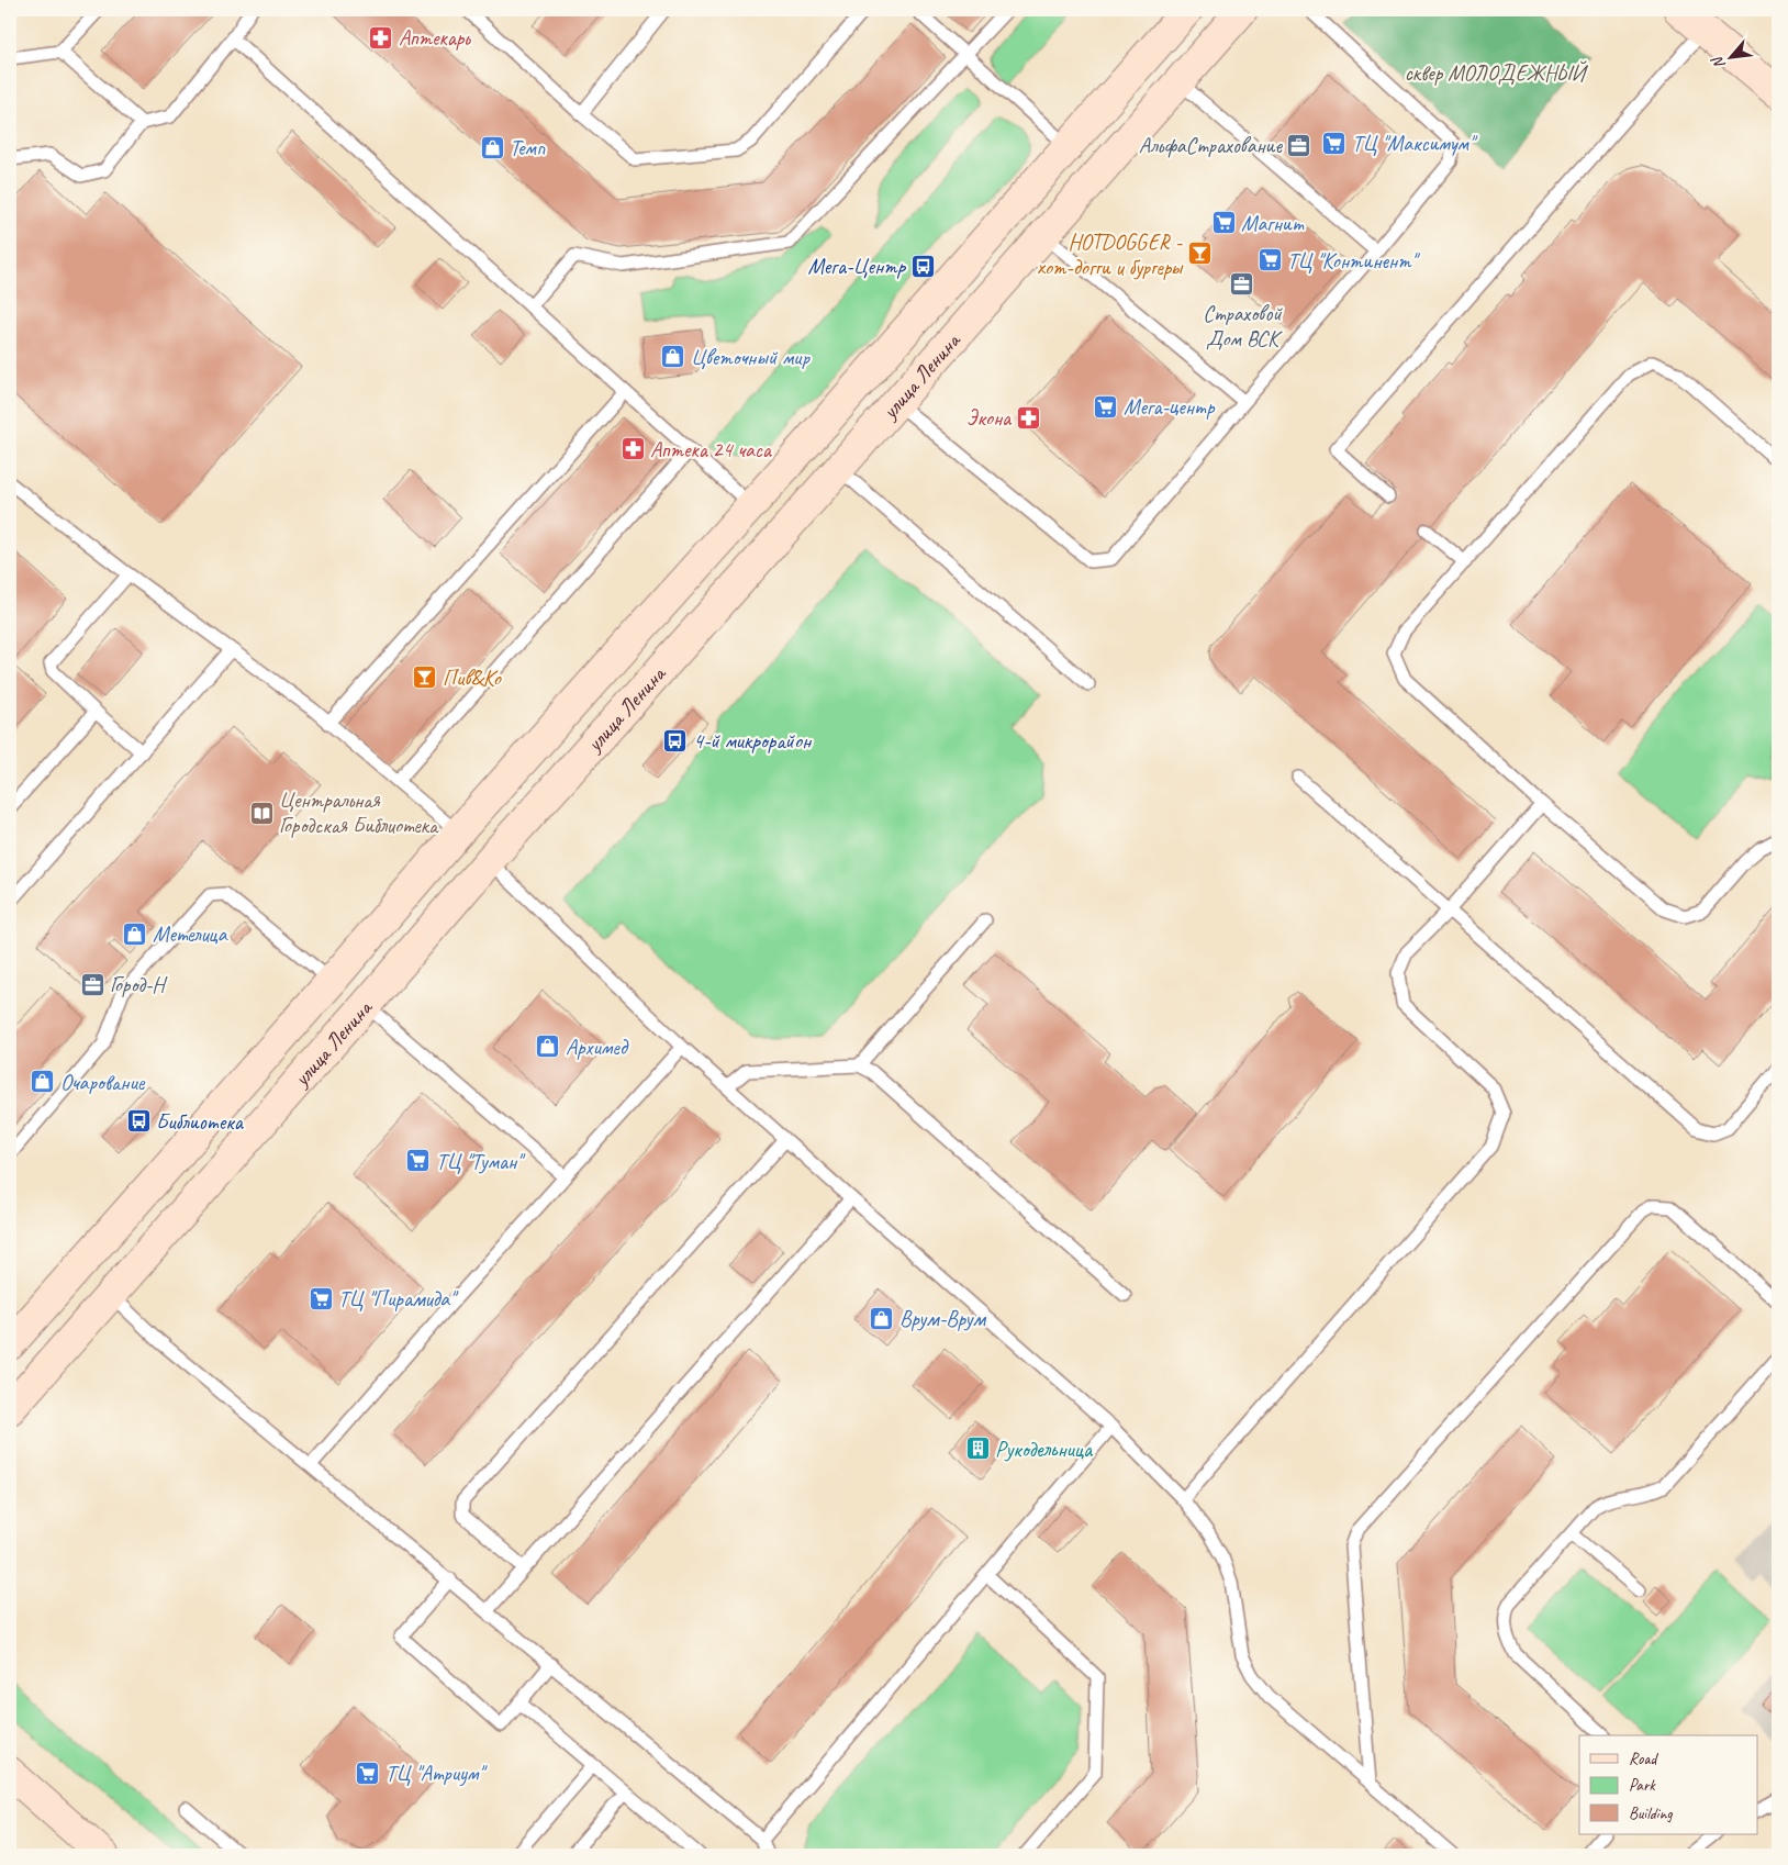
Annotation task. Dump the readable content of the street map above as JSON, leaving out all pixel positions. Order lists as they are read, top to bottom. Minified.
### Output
{"streets":{"main road":["улица Ленина"]},"parks":["сквер МОЛОДЕЖНЫЙ"],"places":{"pharmacy":["Аптекарь","Экона","Аптека 24 часа"],"supermarket":["ТЦ \"Максимум\"","Магнит","ТЦ \"Континент\"","Мега-центр","ТЦ \"Туман\"","ТЦ \"Пирамида\"","ТЦ \"Атриум\""],"office":["АльфаСтрахование","Страховой Дом ВСК","Город-Н"],"shop":["Темп","Цветочный мир","Метелица","Архимед","Очарование","Врум-Врум"],"bar":["HOTDOGGER - хот-догги и бургеры","Пив&Ко"],"bus stop":["Мега-Центр","4-й микрорайон","Библиотека"],"library":["Центральная Городская Библиотека"],"building":["Рукодельница"]},"legend":["Road","Park","Building"],"north":"bottom left"}
